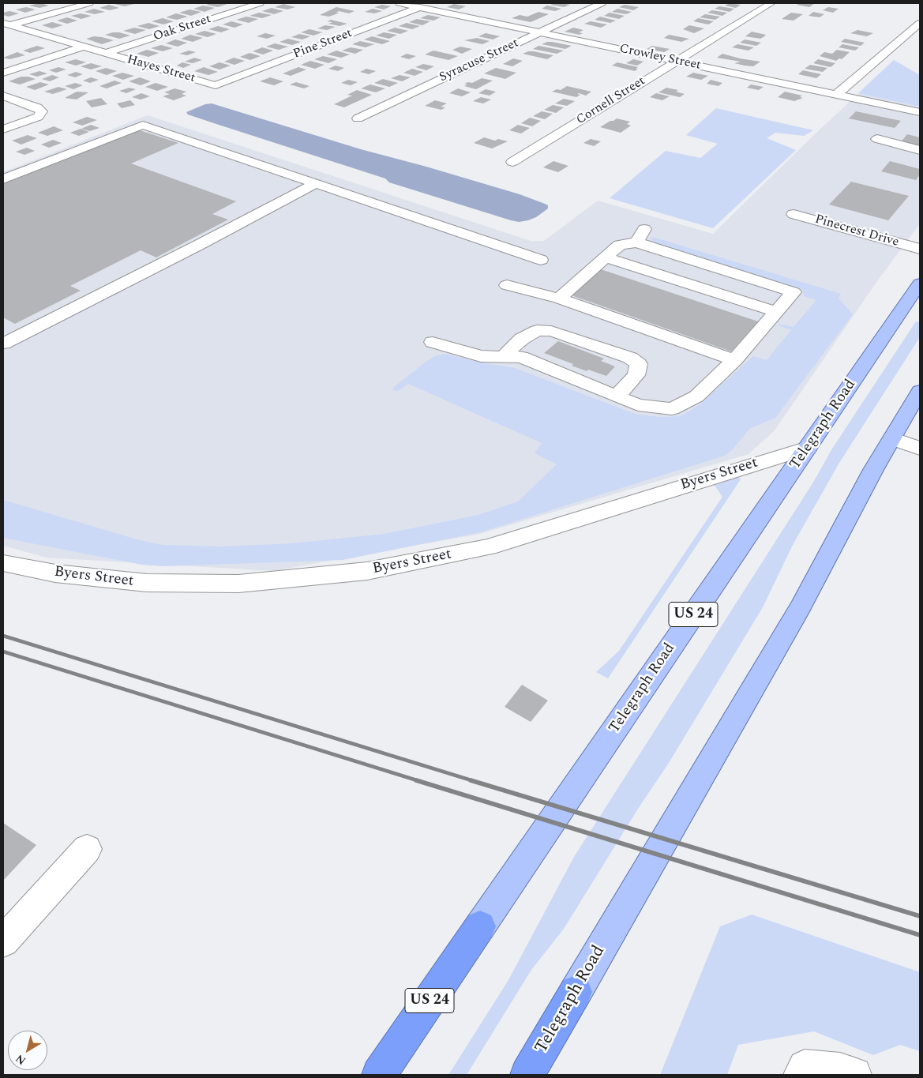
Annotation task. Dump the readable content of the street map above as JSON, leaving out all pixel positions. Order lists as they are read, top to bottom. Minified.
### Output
{"streets":{"highway":["Telegraph Road","US 24"],"street":["Oak Street","Pine Street","Crowley Street","Syracuse Street","Hayes Street","Cornell Street","Pinecrest Drive","Byers Street"]},"crossings":[["Oak Street","Hayes Street"],["Pine Street","Crowley Street"],["Pine Street","Hayes Street"],["Crowley Street","Syracuse Street"],["Crowley Street","Cornell Street"],["Telegraph Road","Byers Street"]],"north":"bottom left"}
